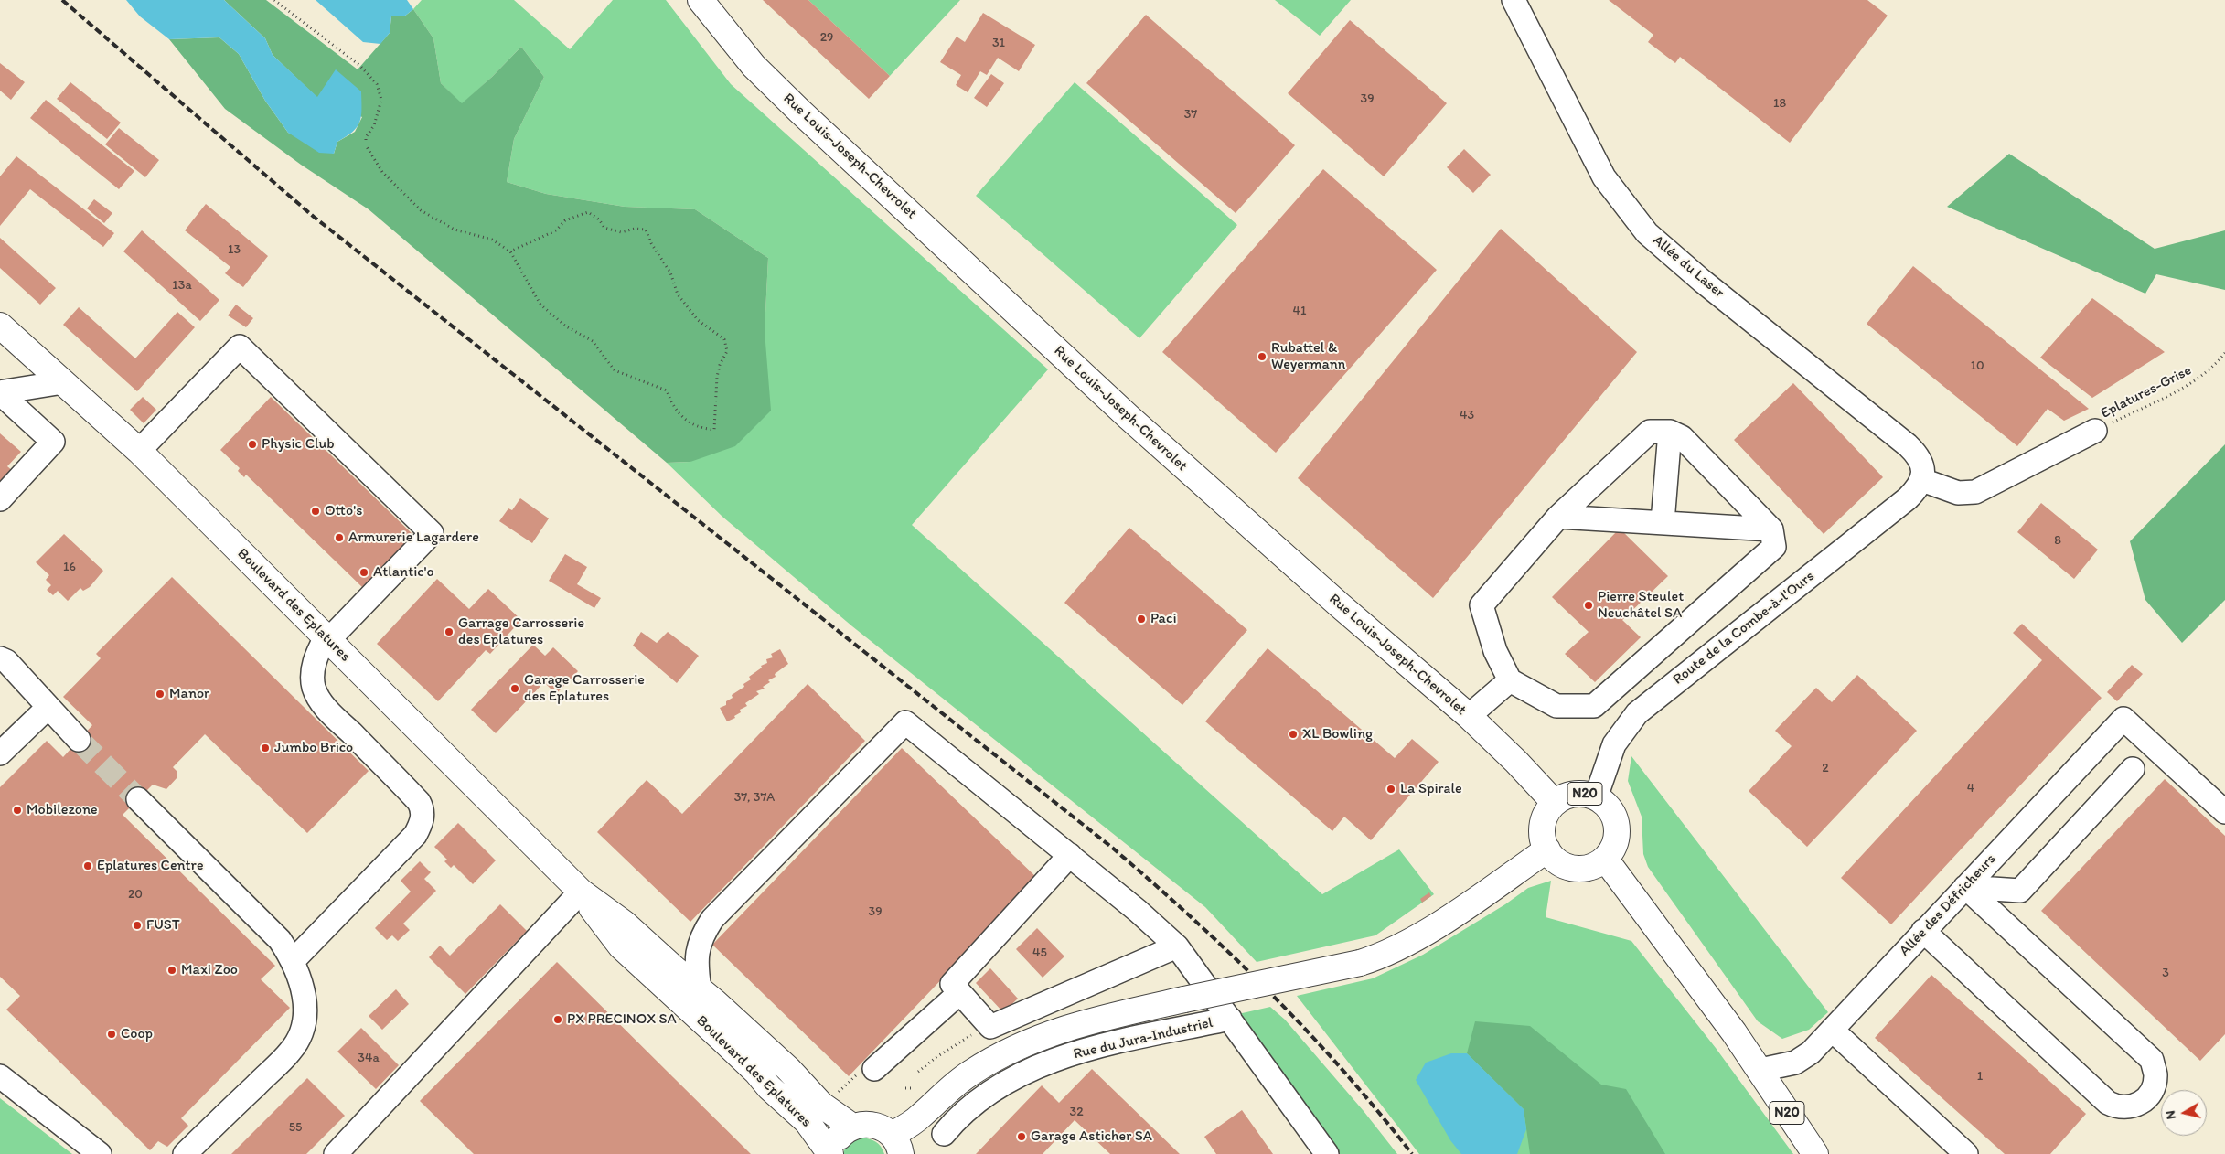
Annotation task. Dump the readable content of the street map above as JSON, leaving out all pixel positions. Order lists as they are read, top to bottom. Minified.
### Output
{"streets":{"main road":["Rue Louis-Joseph-Chevrolet","Boulevard des Eplatures","N20"],"street":["Allée du Laser","Route de la Combe-à-l'Ours","Allée des Défricheurs","Rue du Jura-Industriel"],"path":["Eplatures-Grise"]},"crossings":[["Rue Louis-Joseph-Chevrolet","Route de la Combe-à-l'Ours"],["Rue Louis-Joseph-Chevrolet","N20"],["Allée du Laser","Route de la Combe-à-l'Ours"],["Boulevard des Eplatures","Rue du Jura-Industriel"],["Route de la Combe-à-l'Ours","N20"],["N20","Allée des Défricheurs"]],"places":["Rubattel & Weyermann","Physic Club","Otto's","Armurerie Lagardere","Atlantic'o","Pierre Steulet Neuchâtel SA","Paci","Garrage Carrosserie des Eplatures","Garage Carrosserie des Eplatures","Manor","XL Bowling","Jumbo Brico","La Spirale","Mobilezone","Eplatures Centre","FUST","Maxi Zoo","PX PRECINOX SA","Coop","Garage Asticher SA"],"house_numbers":["29","31","39","18","37","13","13a","41","10","43","8","16","2","4","37, 37A","20","39","45","3","34a","1","32","55"],"north":"left"}
